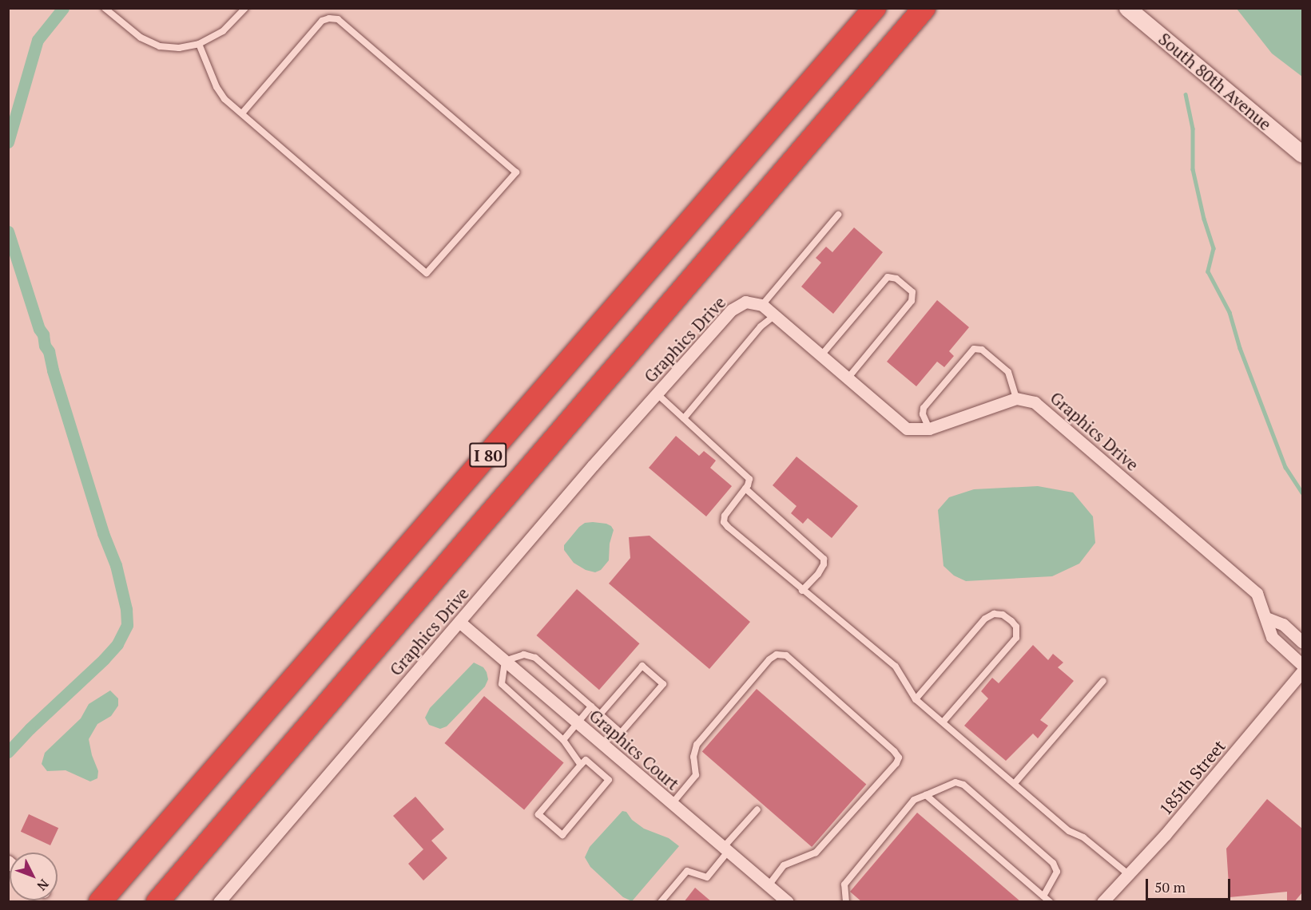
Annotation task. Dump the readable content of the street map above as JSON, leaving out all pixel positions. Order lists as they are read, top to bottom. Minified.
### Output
{"streets":{"highway":["I 80"],"street":["South 80th Avenue","Graphics Drive","Graphics Court","185th Street"]},"crossings":[["Graphics Drive","Graphics Court"]],"scale_bar":"50 m","north":"bottom right"}
